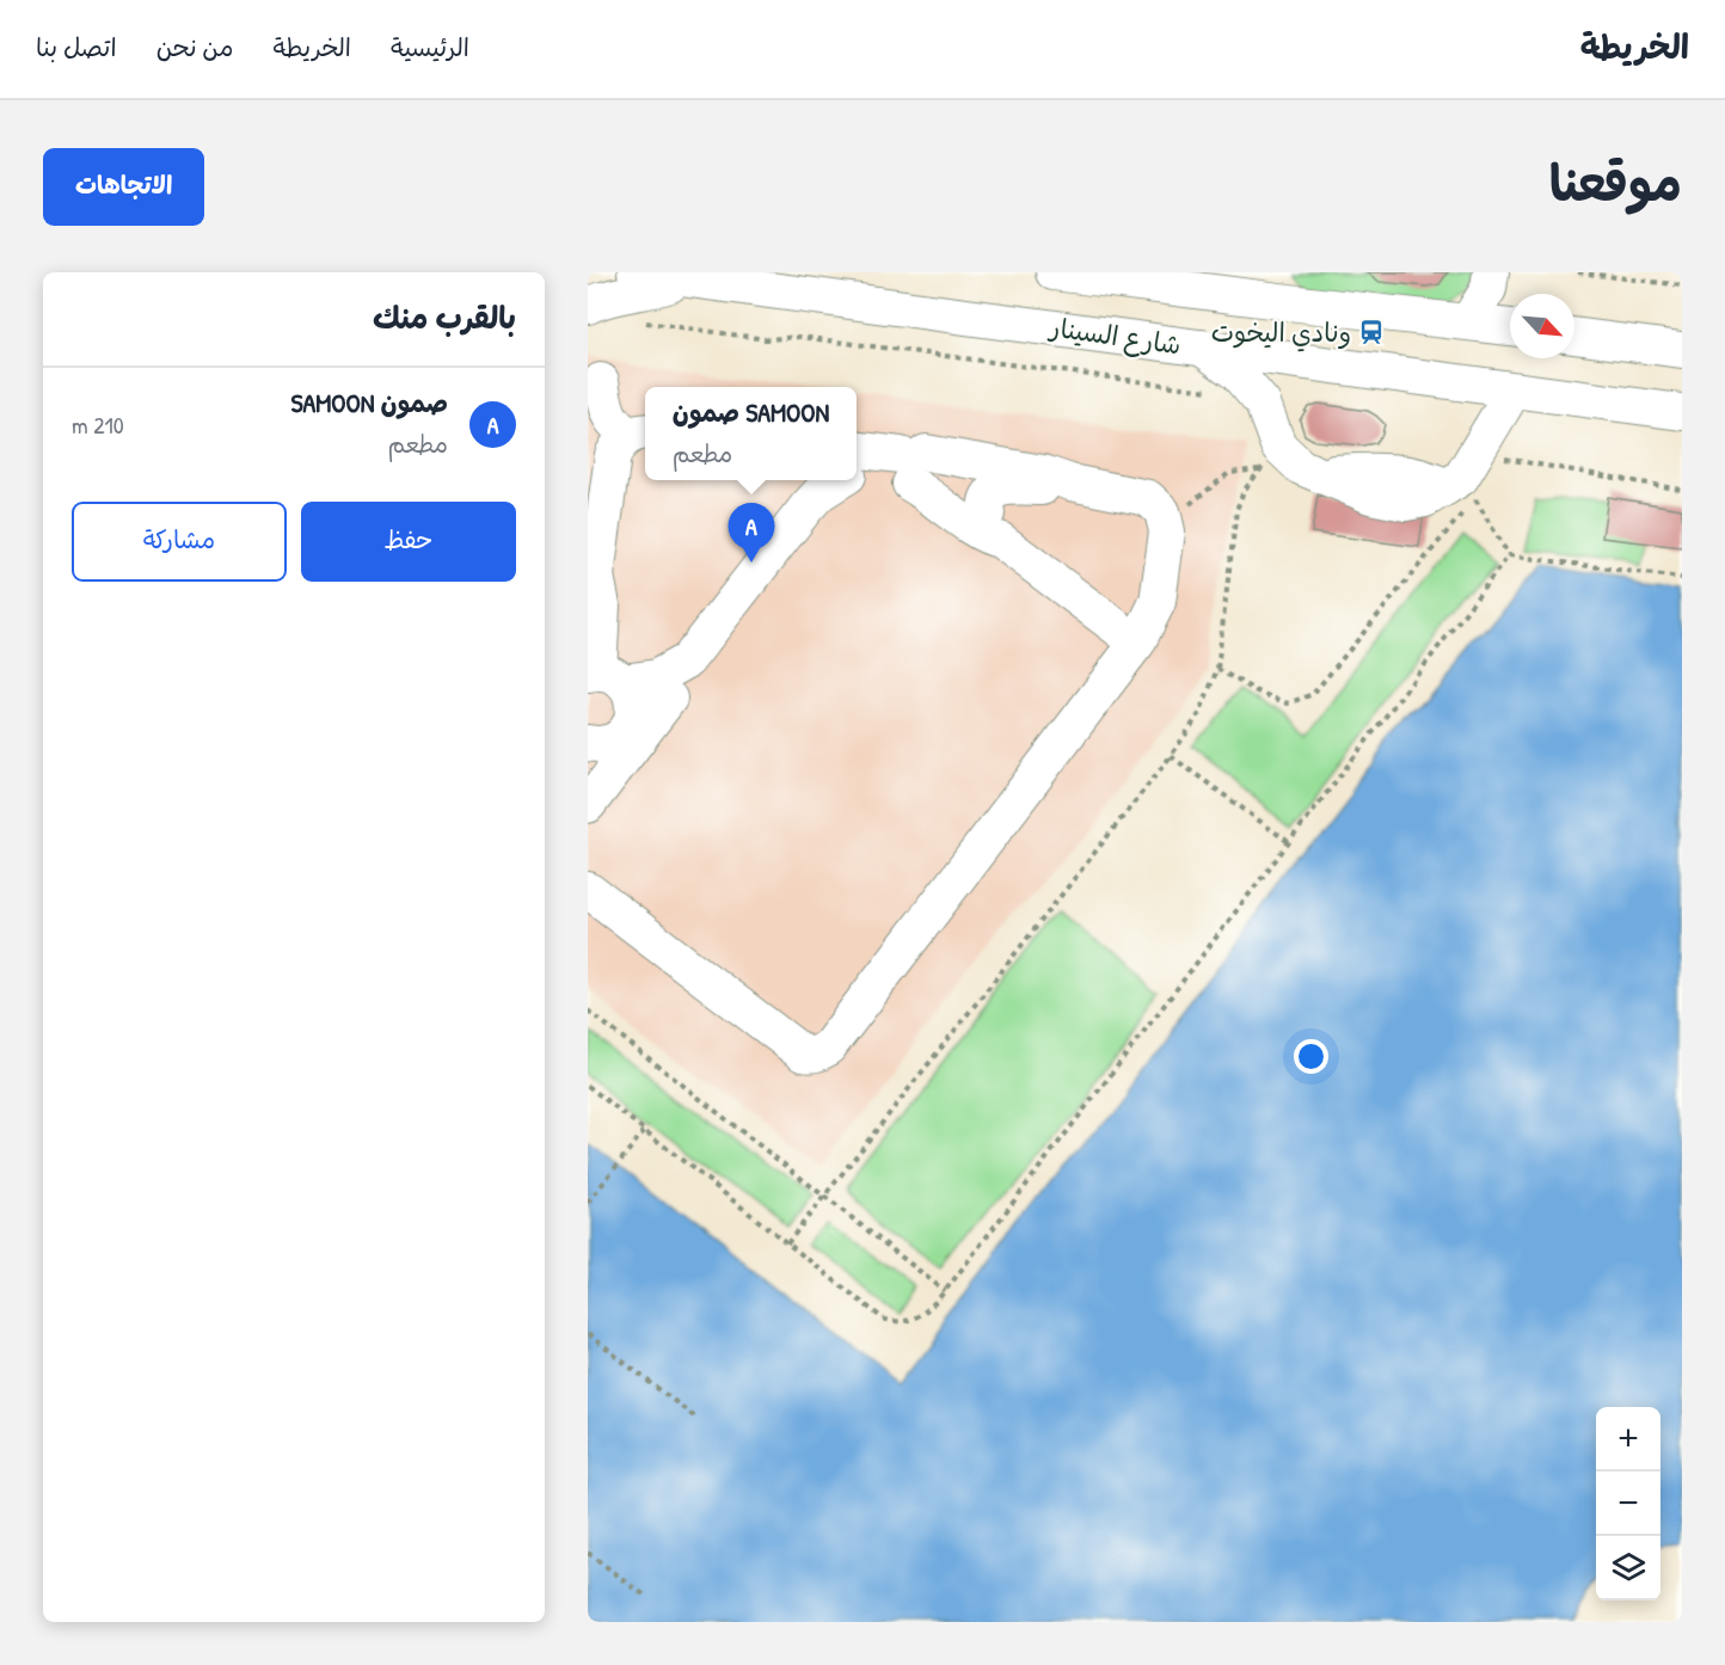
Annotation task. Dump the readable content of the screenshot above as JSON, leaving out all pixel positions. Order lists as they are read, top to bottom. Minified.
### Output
{"streets":{"street":["شارع السينار"]},"places":{"station":["ونادي اليخوت"]},"north":"bottom right","page":{"header":"الخريطة","nav":["الرئيسية","الخريطة","من نحن","اتصل بنا"],"title":"موقعنا","buttons":["الاتجاهات",["حفظ","مشاركة"]],"heading":"بالقرب منك","list":[{"mark":"A","name":"صمون SAMOON","note":"مطعم","value":"210 m"}],"popup":["صمون SAMOON","مطعم"],"pins":"A","map_buttons":["+","−"]}}
